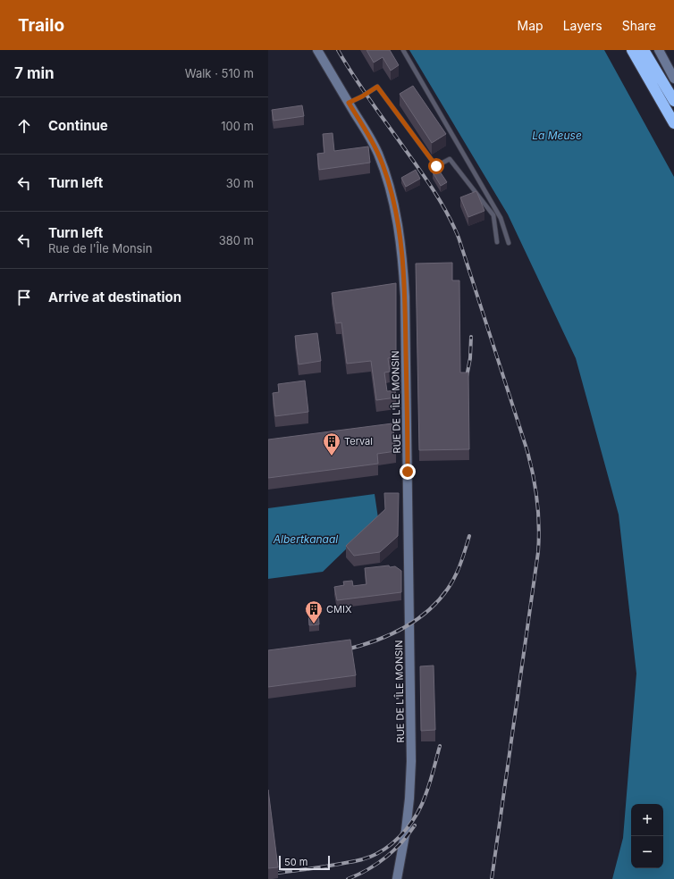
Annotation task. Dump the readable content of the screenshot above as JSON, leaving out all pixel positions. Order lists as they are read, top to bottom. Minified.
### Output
{"streets":{"street":["RUE DE L'ÎLE MONSIN"]},"water":["La Meuse","Albertkanaal"],"places":{"building":["Terval","CMIX"]},"scale_bar":"50 m","page":{"header":"Trailo","nav":["Map","Layers","Share"],"heading":["7 min","Walk · 510 m"],"list":[["Continue","100 m"],["Turn left","30 m"],["Turn left","Rue de l'Île Monsin","380 m"],"Arrive at destination"],"map_buttons":["+","−"],"scale":"50 m"}}
